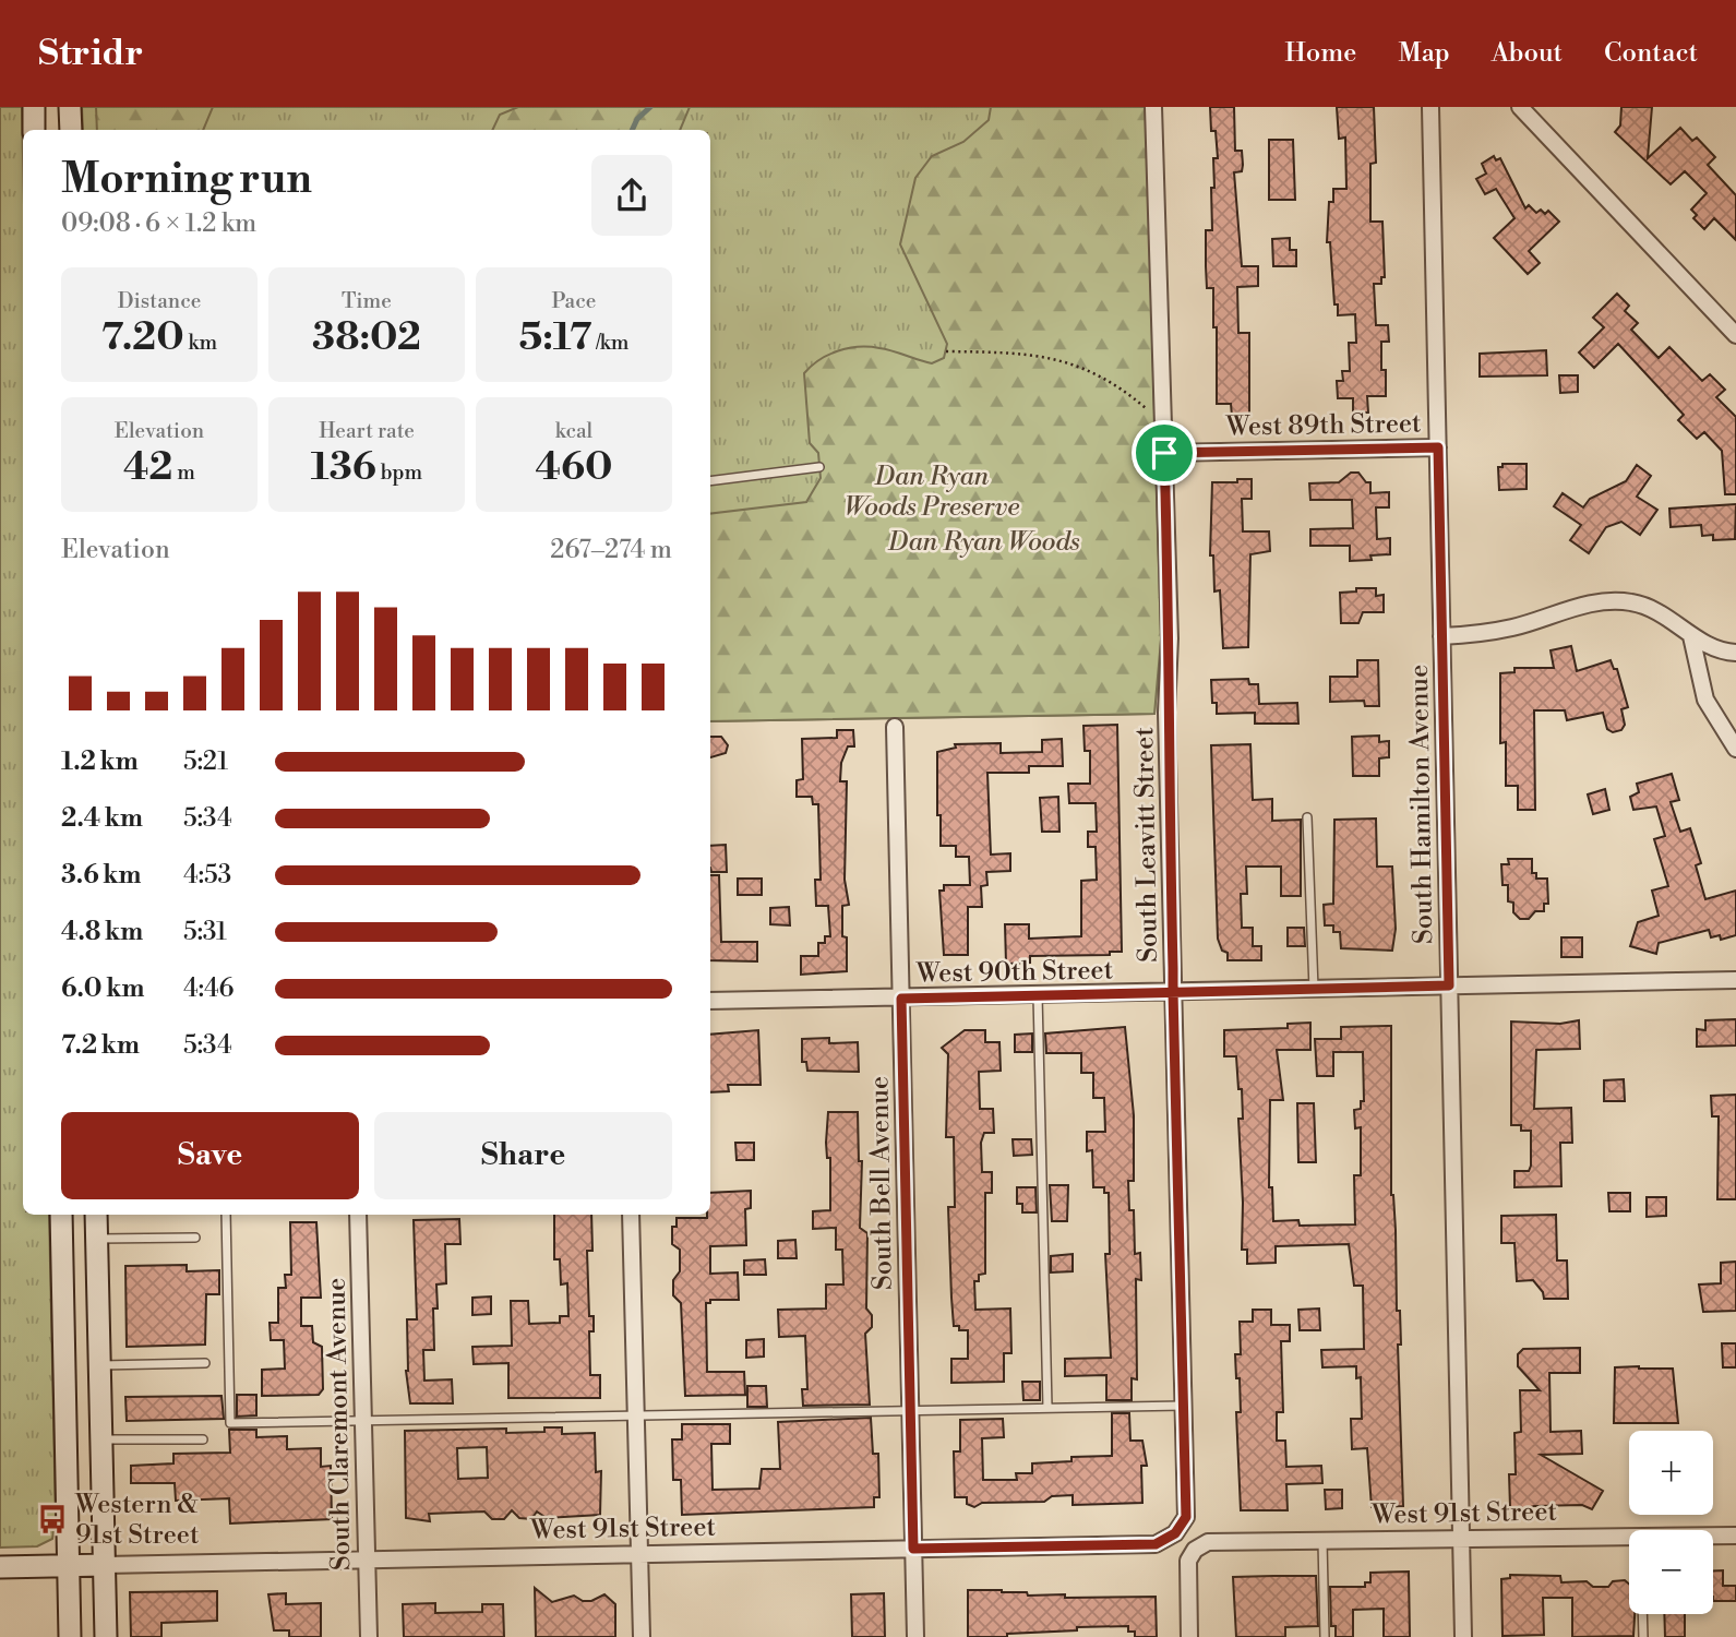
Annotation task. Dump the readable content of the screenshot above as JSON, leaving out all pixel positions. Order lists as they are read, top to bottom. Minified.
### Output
{"streets":{"main road":["West 91st Street"],"street":["West 89th Street","South Hamilton Avenue","South Leavitt Street","West 90th Street","South Bell Avenue","South Claremont Avenue"]},"crossings":[["West 89th Street","South Hamilton Avenue"],["West 89th Street","South Leavitt Street"],["South Hamilton Avenue","West 90th Street"],["South Hamilton Avenue","West 91st Street"],["South Leavitt Street","West 90th Street"],["South Leavitt Street","West 91st Street"],["West 90th Street","South Bell Avenue"],["South Bell Avenue","West 91st Street"],["South Claremont Avenue","West 91st Street"]],"parks":["Dan Ryan Woods Preserve","Dan Ryan Woods"],"places":{"bus stop":["Western & 91st Street"]},"page":{"header":"Stridr","nav":["Home","Map","About","Contact"],"heading":["Morning run","09:08 · 6 × 1.2 km"],"stats":[["Distance","7.20 km"],["Time","38:02"],["Pace","5:17 /km"],["Elevation","42 m"],["Heart rate","136 bpm"],["kcal","460"]],"chart":["Elevation","267–274 m"],"list":[{"name":"1.2 km","note":"5:21"},{"name":"2.4 km","note":"5:34"},{"name":"3.6 km","note":"4:53"},{"name":"4.8 km","note":"5:31"},{"name":"6.0 km","note":"4:46"},{"name":"7.2 km","note":"5:34"}],"buttons":["Save","Share"],"map_buttons":["+","−"]}}
